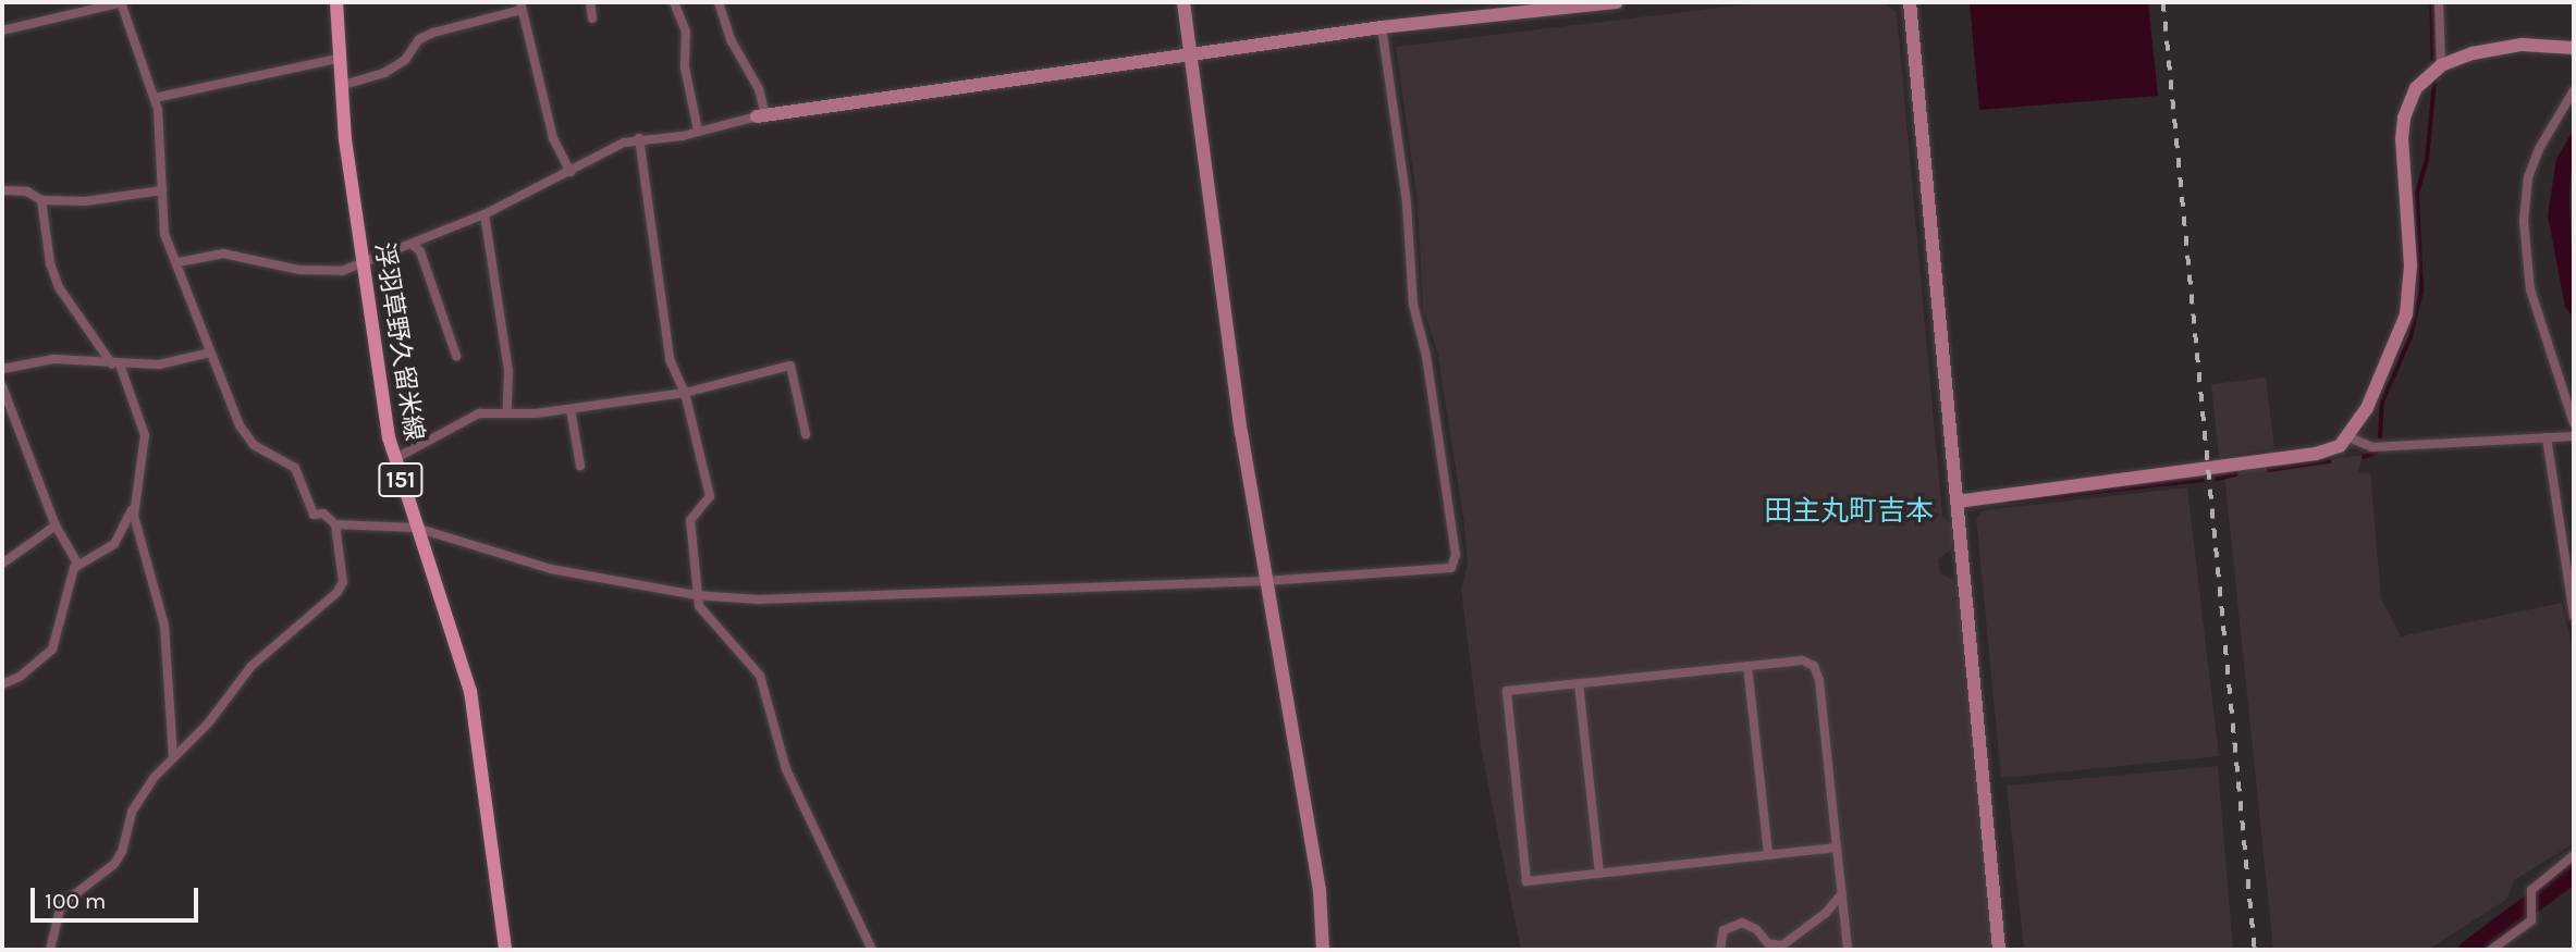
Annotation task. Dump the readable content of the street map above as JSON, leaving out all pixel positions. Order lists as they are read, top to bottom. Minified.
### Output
{"streets":{"main road":["浮羽草野久留米線","151"]},"districts":["田主丸町吉本"],"scale_bar":"100 m"}
